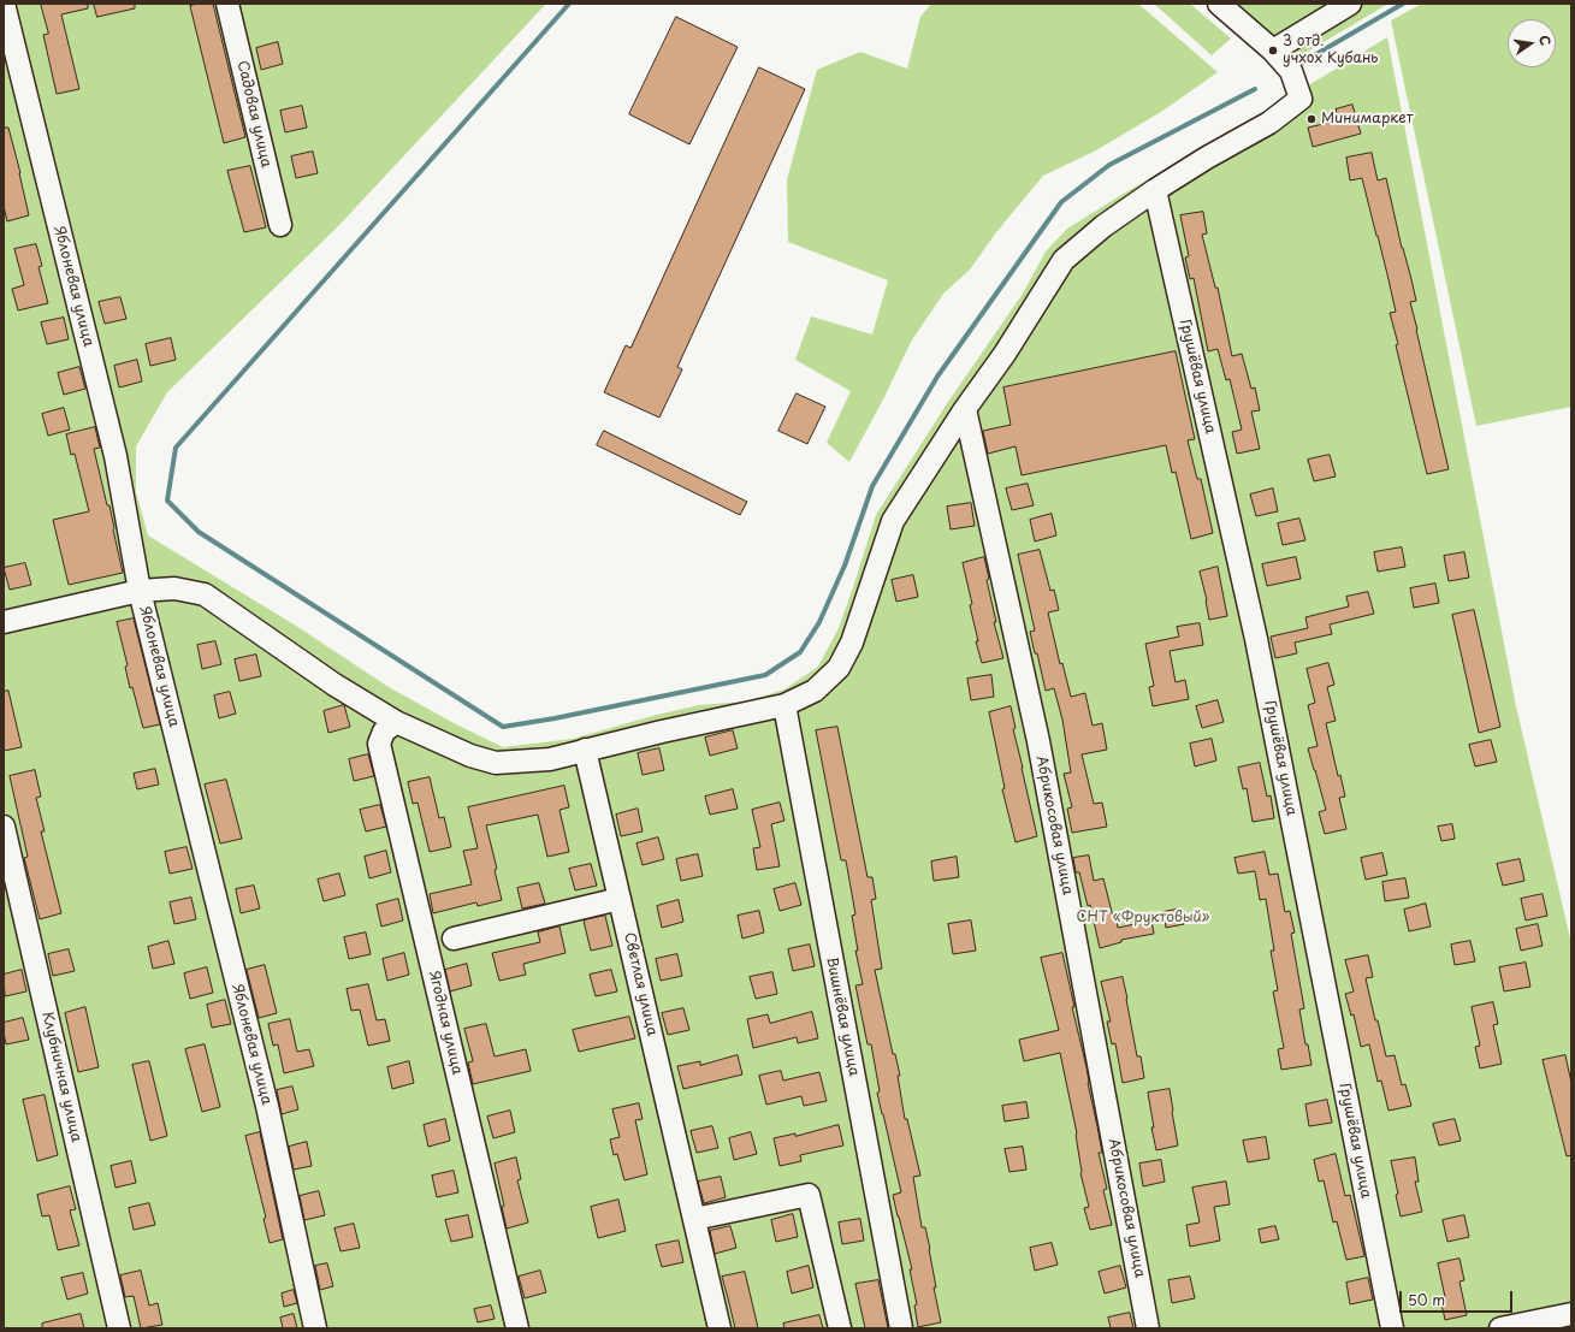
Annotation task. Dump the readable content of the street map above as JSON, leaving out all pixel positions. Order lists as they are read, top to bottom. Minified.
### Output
{"streets":{"street":["Садовая улица","Яблоневая улица","Грушёвая улица","Абрикосовая улица","Светлая улица","Вишнёвая улица","Ягодная улица","Клубничная улица"]},"parks":["СНТ «Фруктовый»"],"places":["3 отд. учхох Кубань","Минимаркет"],"scale_bar":"50 m","north":"right"}
